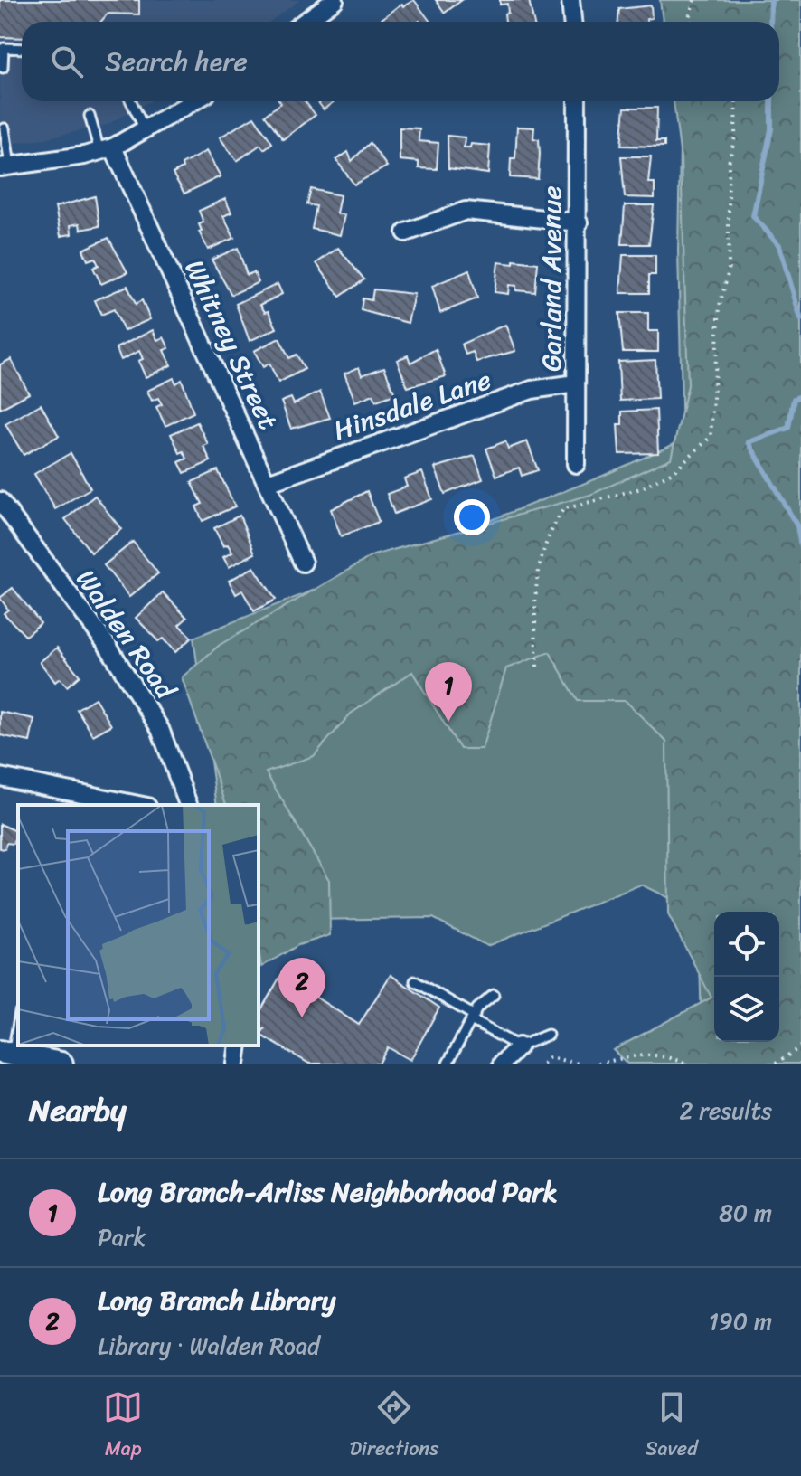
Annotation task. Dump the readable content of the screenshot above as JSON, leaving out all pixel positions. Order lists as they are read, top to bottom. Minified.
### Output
{"streets":{"street":["Garland Avenue","Whitney Street","Hinsdale Lane","Walden Road"]},"crossings":[["Garland Avenue","Hinsdale Lane"],["Whitney Street","Hinsdale Lane"]],"page":{"search":"Search here","pins":["1","2"],"heading":["Nearby","2 results"],"list":[{"mark":"1","name":"Long Branch-Arliss Neighborhood Park","note":"Park","value":"80 m"},{"mark":"2","name":"Long Branch Library","note":"Library · Walden Road","value":"190 m"}],"nav":["Map","Directions","Saved"]}}
